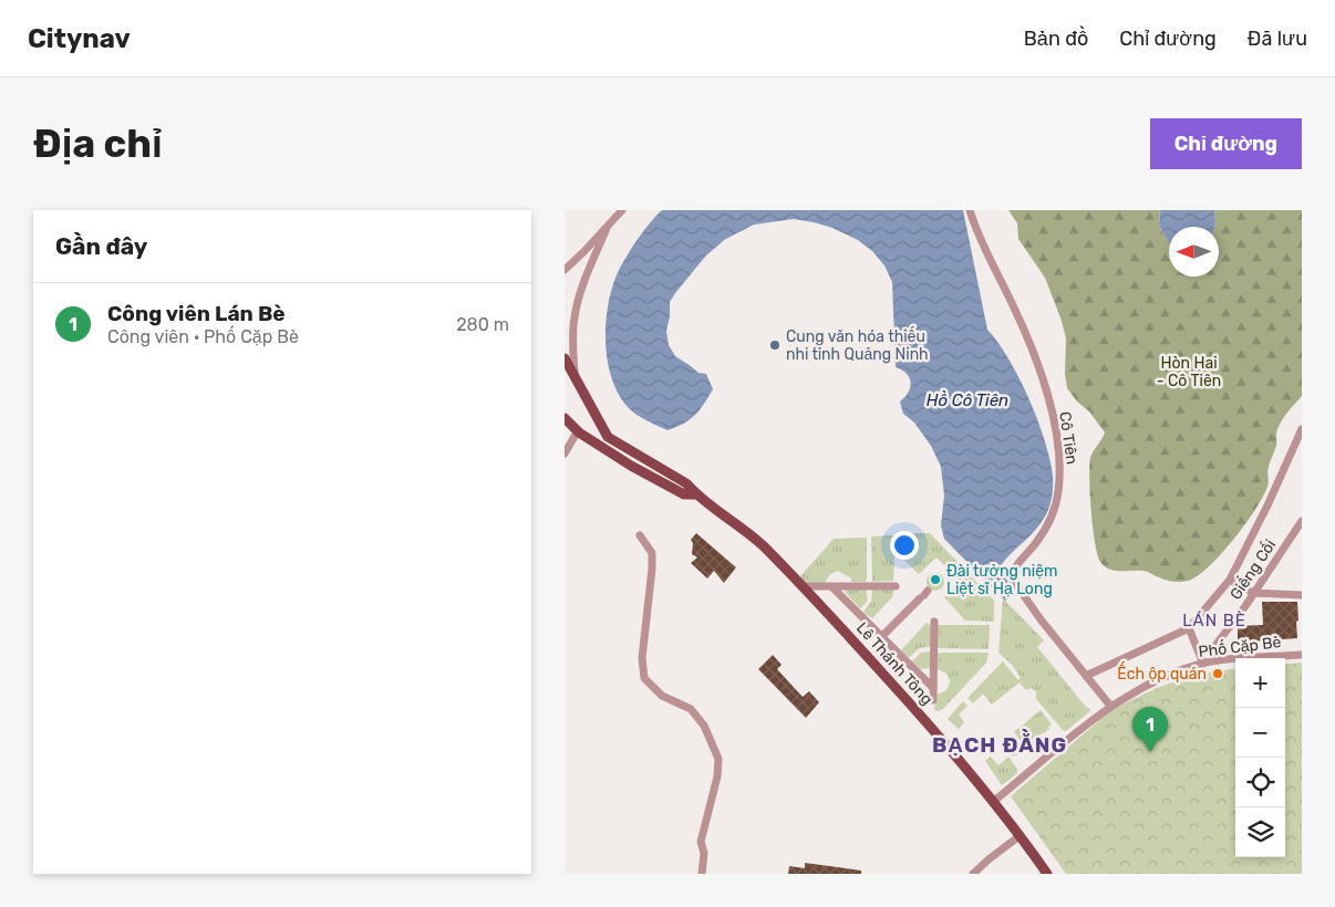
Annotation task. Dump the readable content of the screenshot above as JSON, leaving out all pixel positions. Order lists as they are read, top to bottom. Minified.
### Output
{"streets":{"main road":["Lê Thánh Tông"],"street":["Cô Tiên","Giếng Cối","Phố Cặp Bè"]},"crossings":[["Cô Tiên","Phố Cặp Bè"],["Giếng Cối","Phố Cặp Bè"],["Phố Cặp Bè","Lê Thánh Tông"]],"districts":["LÁN BÈ","BẠCH ĐẰNG"],"water":["Hồ Cô Tiên"],"parks":["Hòn Hai - Cô Tiên"],"places":["Cung văn hóa thiếu nhi tỉnh Quảng Ninh","Đài tưởng niệm Liệt sĩ Hạ Long","Ếch ộp quán"],"north":"left","page":{"header":"Citynav","nav":["Bản đồ","Chỉ đường","Đã lưu"],"buttons":"Chỉ đường","title":"Địa chỉ","heading":"Gần đây","list":[{"mark":"1","name":"Công viên Lán Bè","note":"Công viên · Phố Cặp Bè","value":"280 m"}],"map_buttons":["+","−"],"pins":"1"}}
